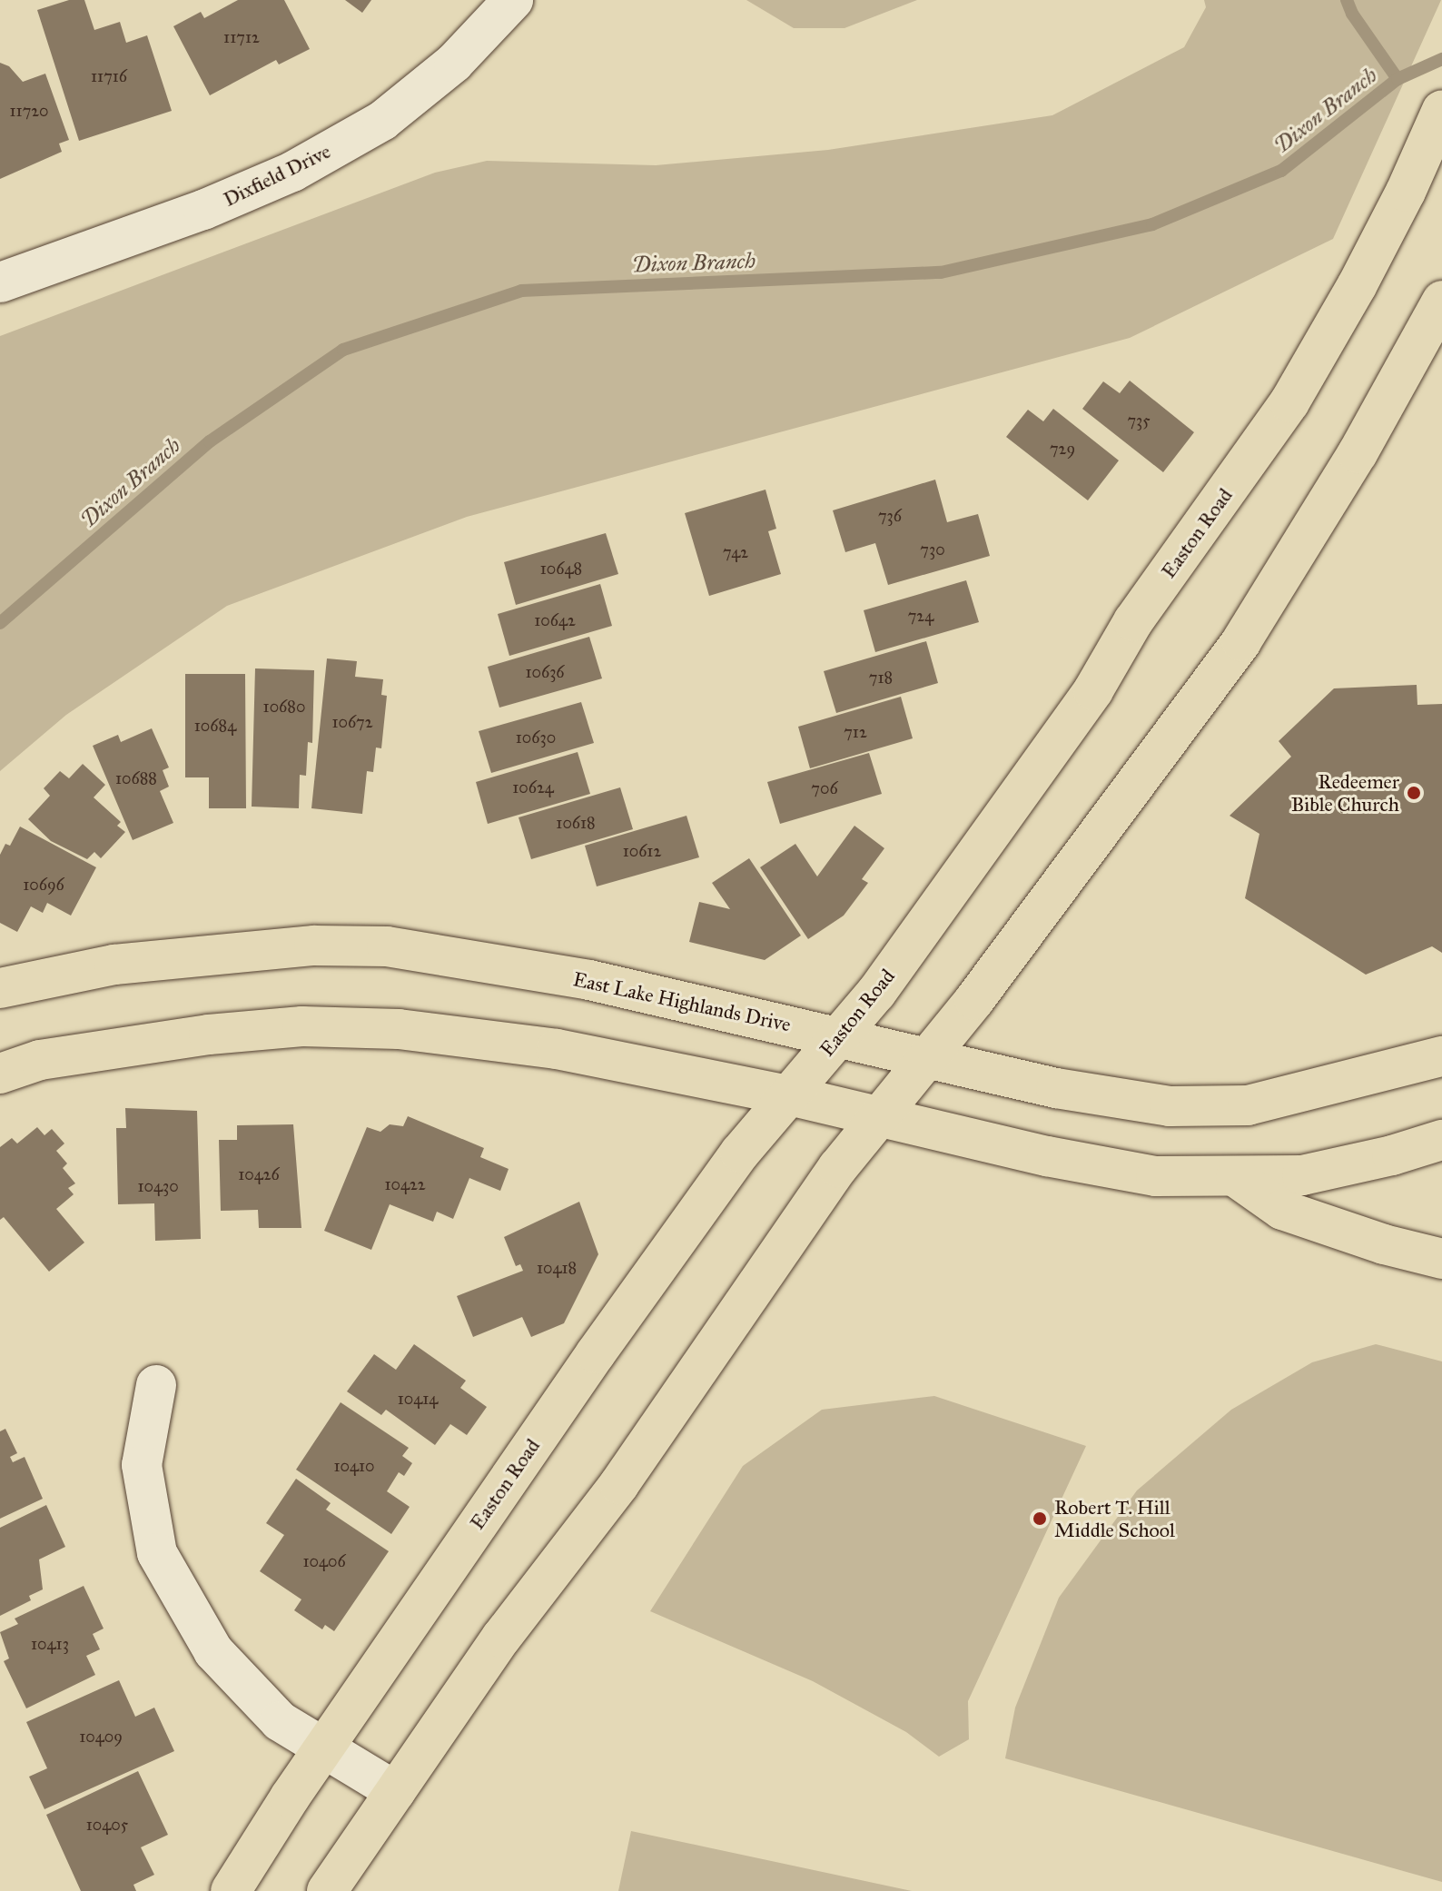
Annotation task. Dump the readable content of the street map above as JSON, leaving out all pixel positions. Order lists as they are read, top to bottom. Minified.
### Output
{"streets":{"main road":["Easton Road","East Lake Highlands Drive"],"street":["Dixfield Drive"]},"crossings":[["Easton Road","East Lake Highlands Drive"]],"water":["Dixon Branch"],"places":["Redeemer Bible Church","Robert T. Hill Middle School"],"house_numbers":["11712","11716","11720","735","729","736","730","742","10648","724","10642","10636","718","10680","10672","10684","712","10630","10688","10624","706","10618","10612","10696","10426","10422","10430","10418","10414","10410","10406","10413","10409","10405"]}
